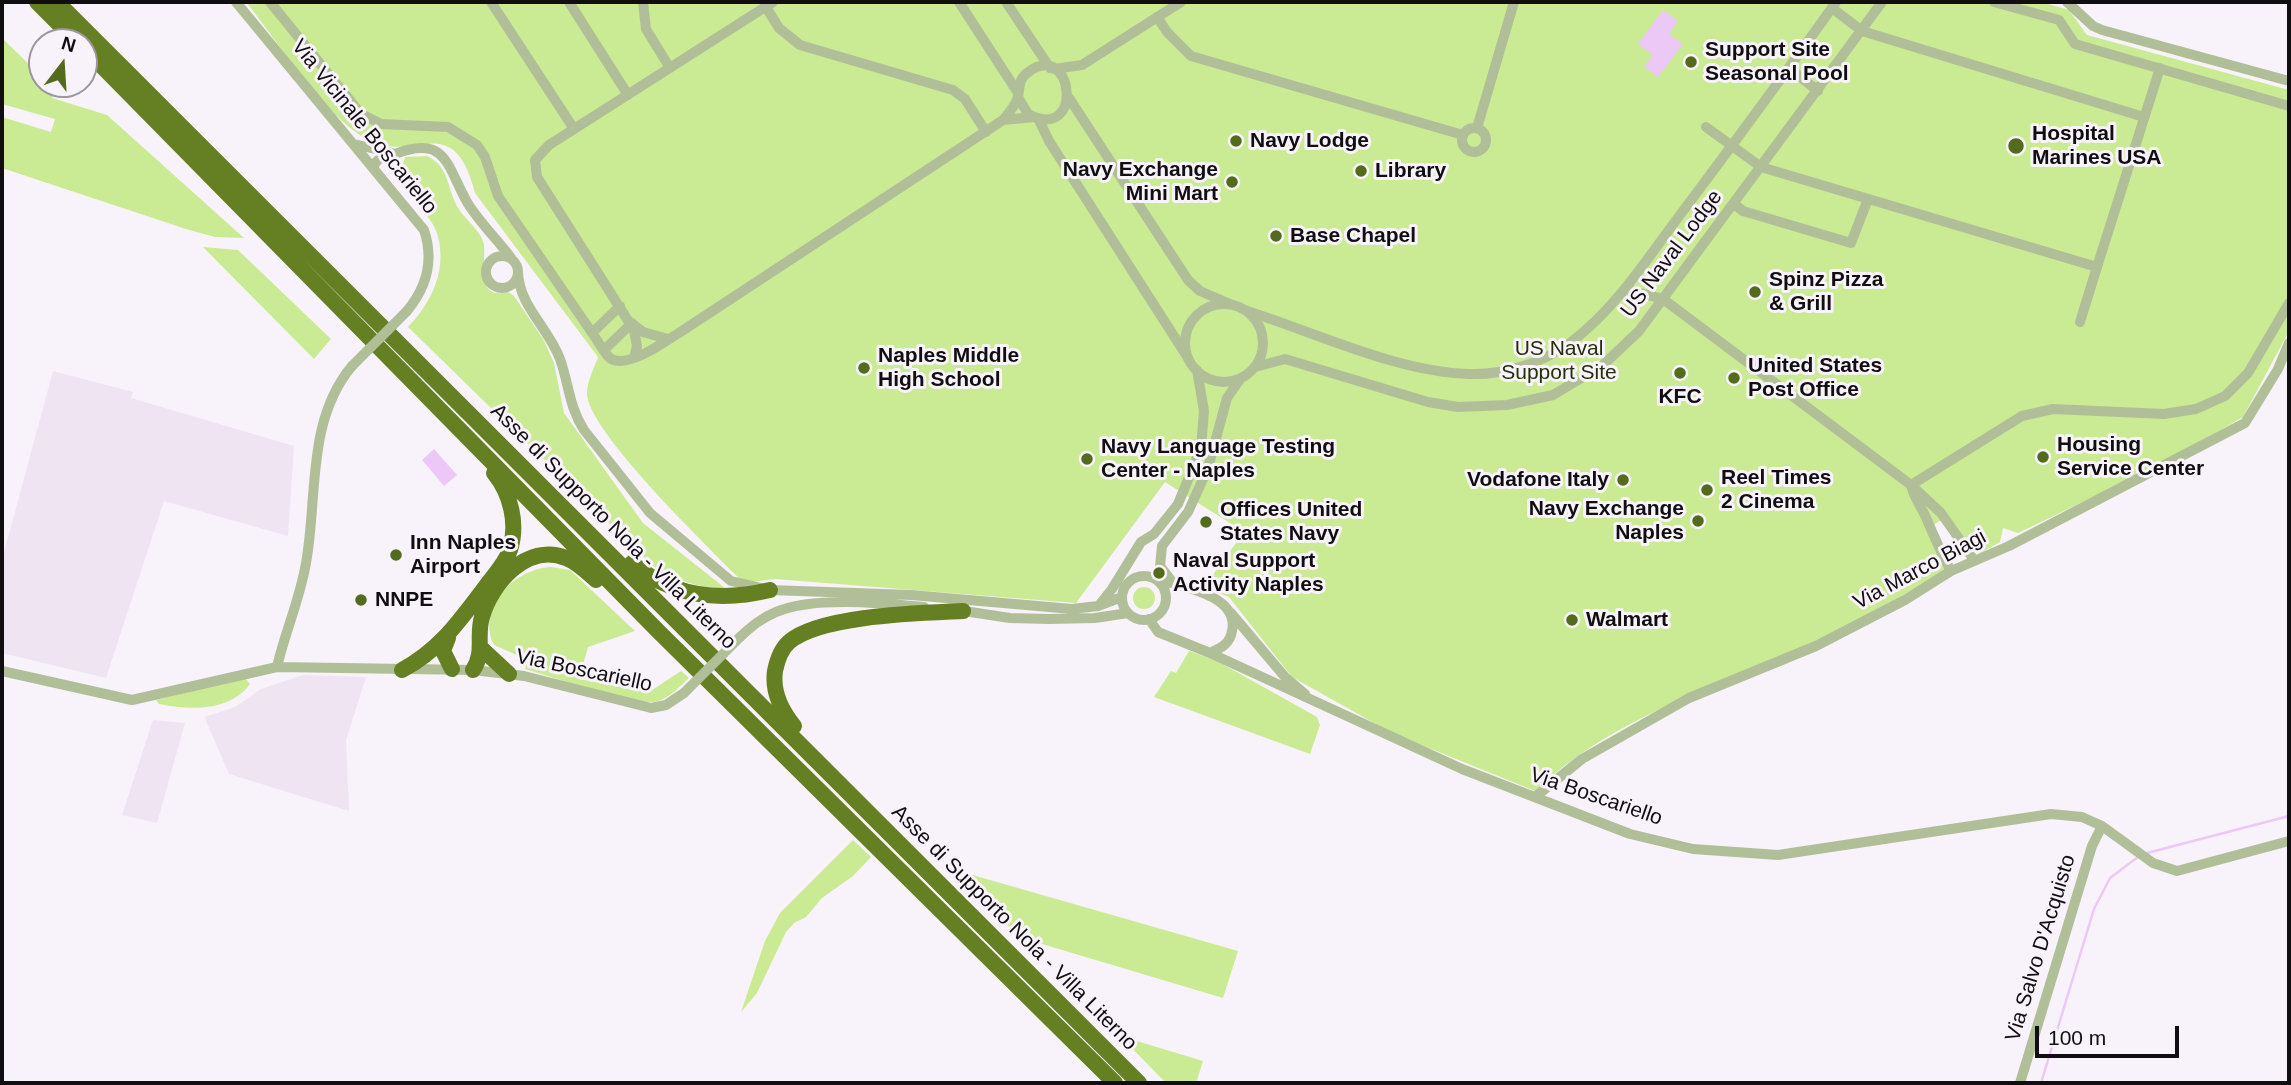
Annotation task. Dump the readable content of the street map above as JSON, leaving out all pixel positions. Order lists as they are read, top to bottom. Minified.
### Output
{"streets":{"highway":["Asse di Supporto Nola - Villa Literno"],"street":["Via Vicinale Boscariello","US Naval Lodge","Via Marco Biagi","Via Boscariello","Via Salvo D'Acquisto"]},"crossings":[["Via Vicinale Boscariello","Via Boscariello"],["Via Marco Biagi","Via Boscariello"],["Via Boscariello","Via Salvo D'Acquisto"]],"parks":["US Naval Support Site"],"places":["Support Site Seasonal Pool","Navy Lodge","Hospital Marines USA","Library","Navy Exchange Mini Mart","Base Chapel","Spinz Pizza & Grill","Naples Middle High School","KFC","United States Post Office","Housing Service Center","Navy Language Testing Center - Naples","Vodafone Italy","Reel Times 2 Cinema","Navy Exchange Naples","Offices United States Navy","Inn Naples Airport","Naval Support Activity Naples","NNPE","Walmart"],"scale_bar":"100 m","north":"top"}
